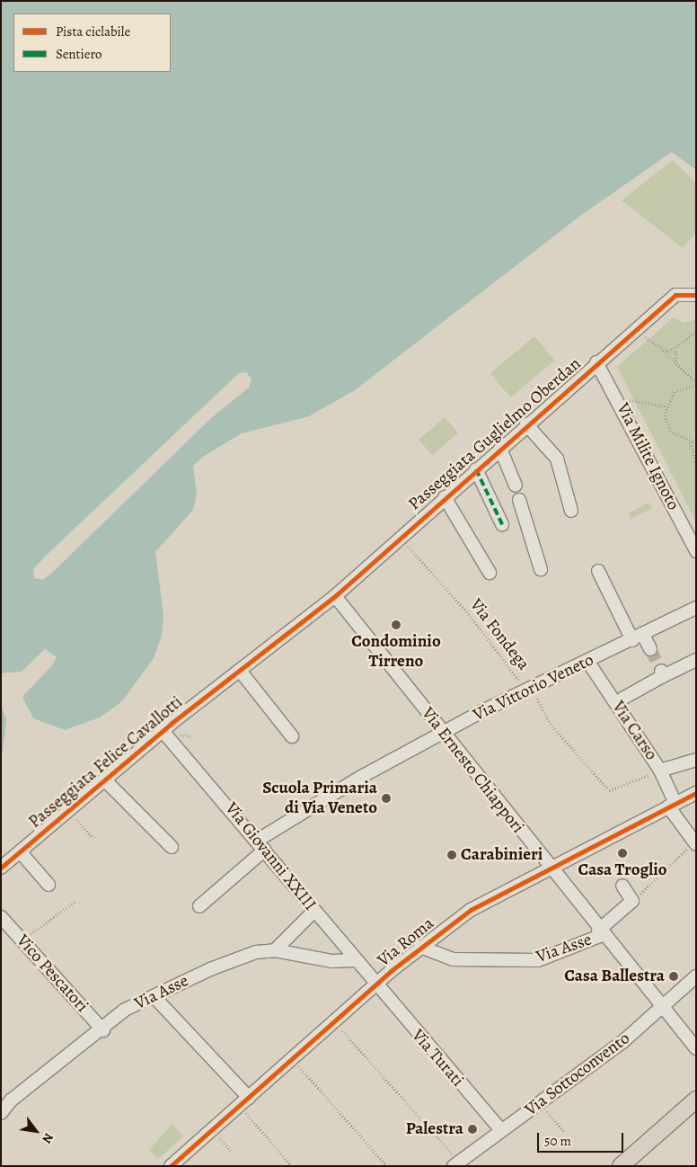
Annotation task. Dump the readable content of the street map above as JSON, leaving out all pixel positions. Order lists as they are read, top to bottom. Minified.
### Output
{"streets":{"street":["Passeggiata Guglielmo Oberdan","Via Milite Ignoto","Via Vittorio Veneto","Via Carso","Passeggiata Felice Cavallotti","Via Ernesto Chiappori","Via Giovanni XXIII","Via Roma","Via Asse","Vico Pescatori","Via Turati","Via Sottoconvento"],"path":["Via Fondega"]},"crossings":[["Passeggiata Guglielmo Oberdan","Via Milite Ignoto"],["Passeggiata Guglielmo Oberdan","Via Fondega"],["Passeggiata Guglielmo Oberdan","Passeggiata Felice Cavallotti"],["Passeggiata Guglielmo Oberdan","Via Ernesto Chiappori"],["Via Fondega","Via Vittorio Veneto"],["Via Fondega","Via Carso"],["Via Vittorio Veneto","Via Carso"],["Via Vittorio Veneto","Via Ernesto Chiappori"],["Via Vittorio Veneto","Via Giovanni XXIII"],["Via Carso","Via Roma"],["Passeggiata Felice Cavallotti","Via Ernesto Chiappori"],["Passeggiata Felice Cavallotti","Via Giovanni XXIII"],["Via Ernesto Chiappori","Via Roma"],["Via Ernesto Chiappori","Via Asse"],["Via Ernesto Chiappori","Via Sottoconvento"],["Via Giovanni XXIII","Via Roma"],["Via Giovanni XXIII","Via Asse"],["Via Giovanni XXIII","Via Turati"],["Via Roma","Via Asse"],["Via Roma","Via Turati"],["Via Asse","Vico Pescatori"],["Via Turati","Via Sottoconvento"]],"places":["Condominio Tirreno","Scuola Primaria di Via Veneto","Casa Troglio","Carabinieri","Casa Ballestra","Palestra"],"legend":["Pista ciclabile","Sentiero"],"scale_bar":"50 m","north":"bottom right"}
